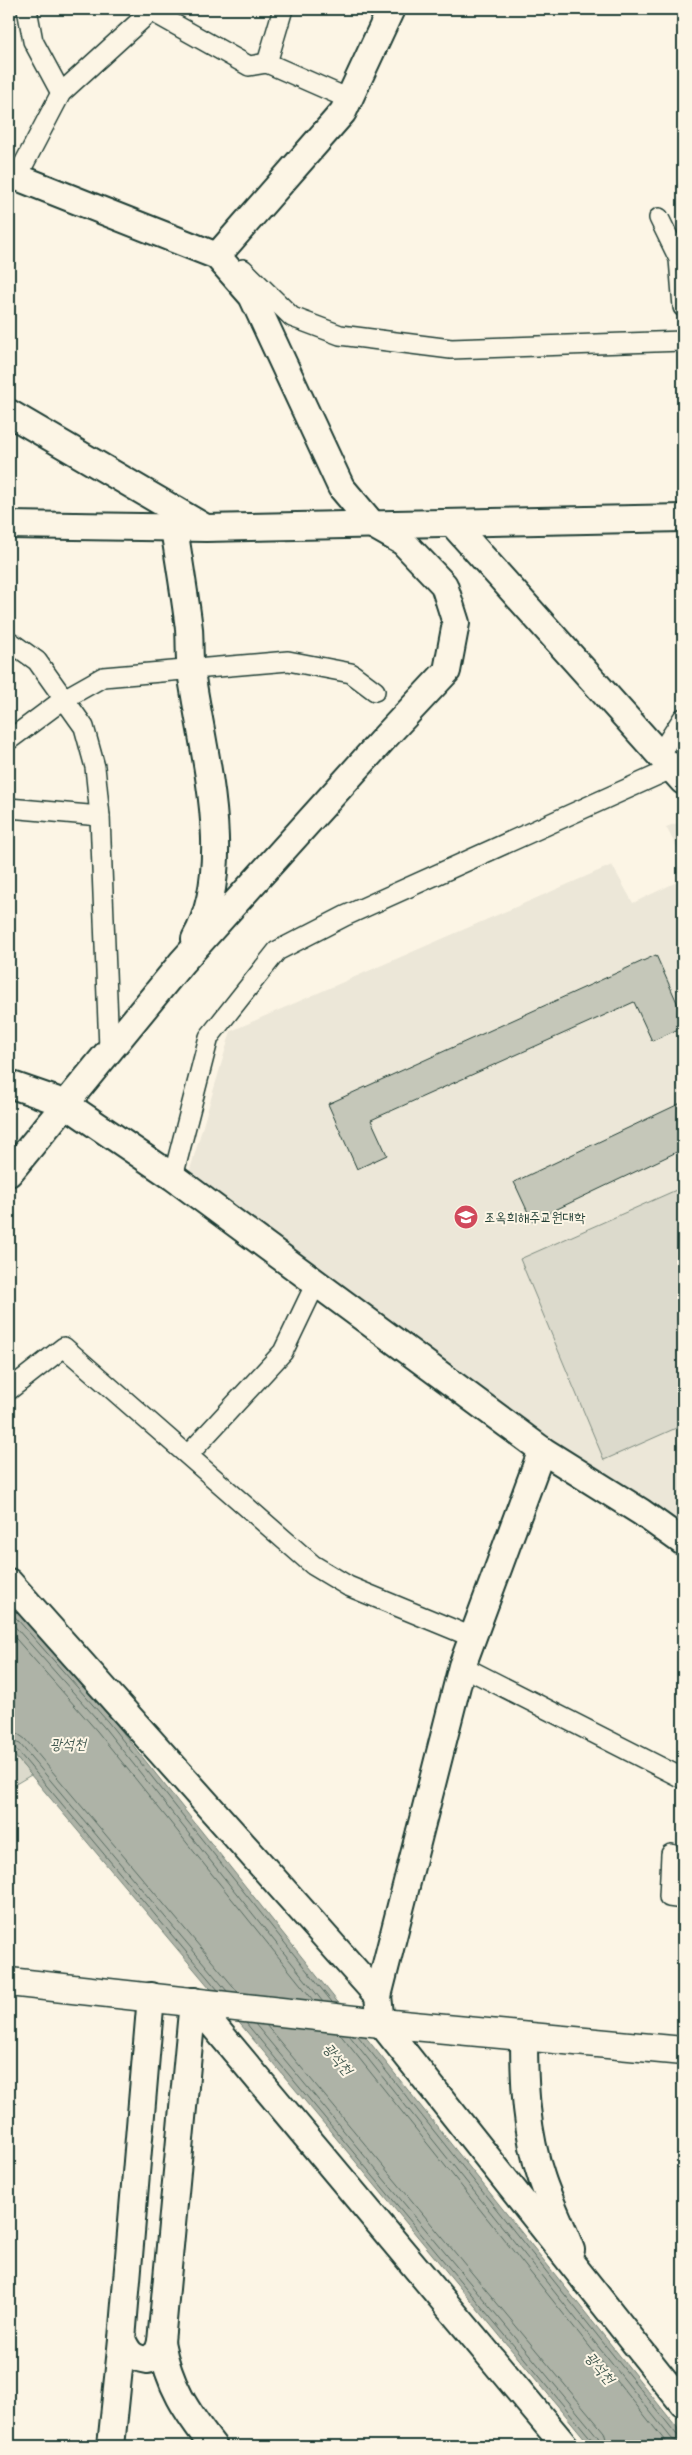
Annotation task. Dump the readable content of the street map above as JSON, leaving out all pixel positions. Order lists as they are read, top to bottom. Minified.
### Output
{"water":["광석천"],"places":{"school or university":["조옥희해주교원대학"]}}
